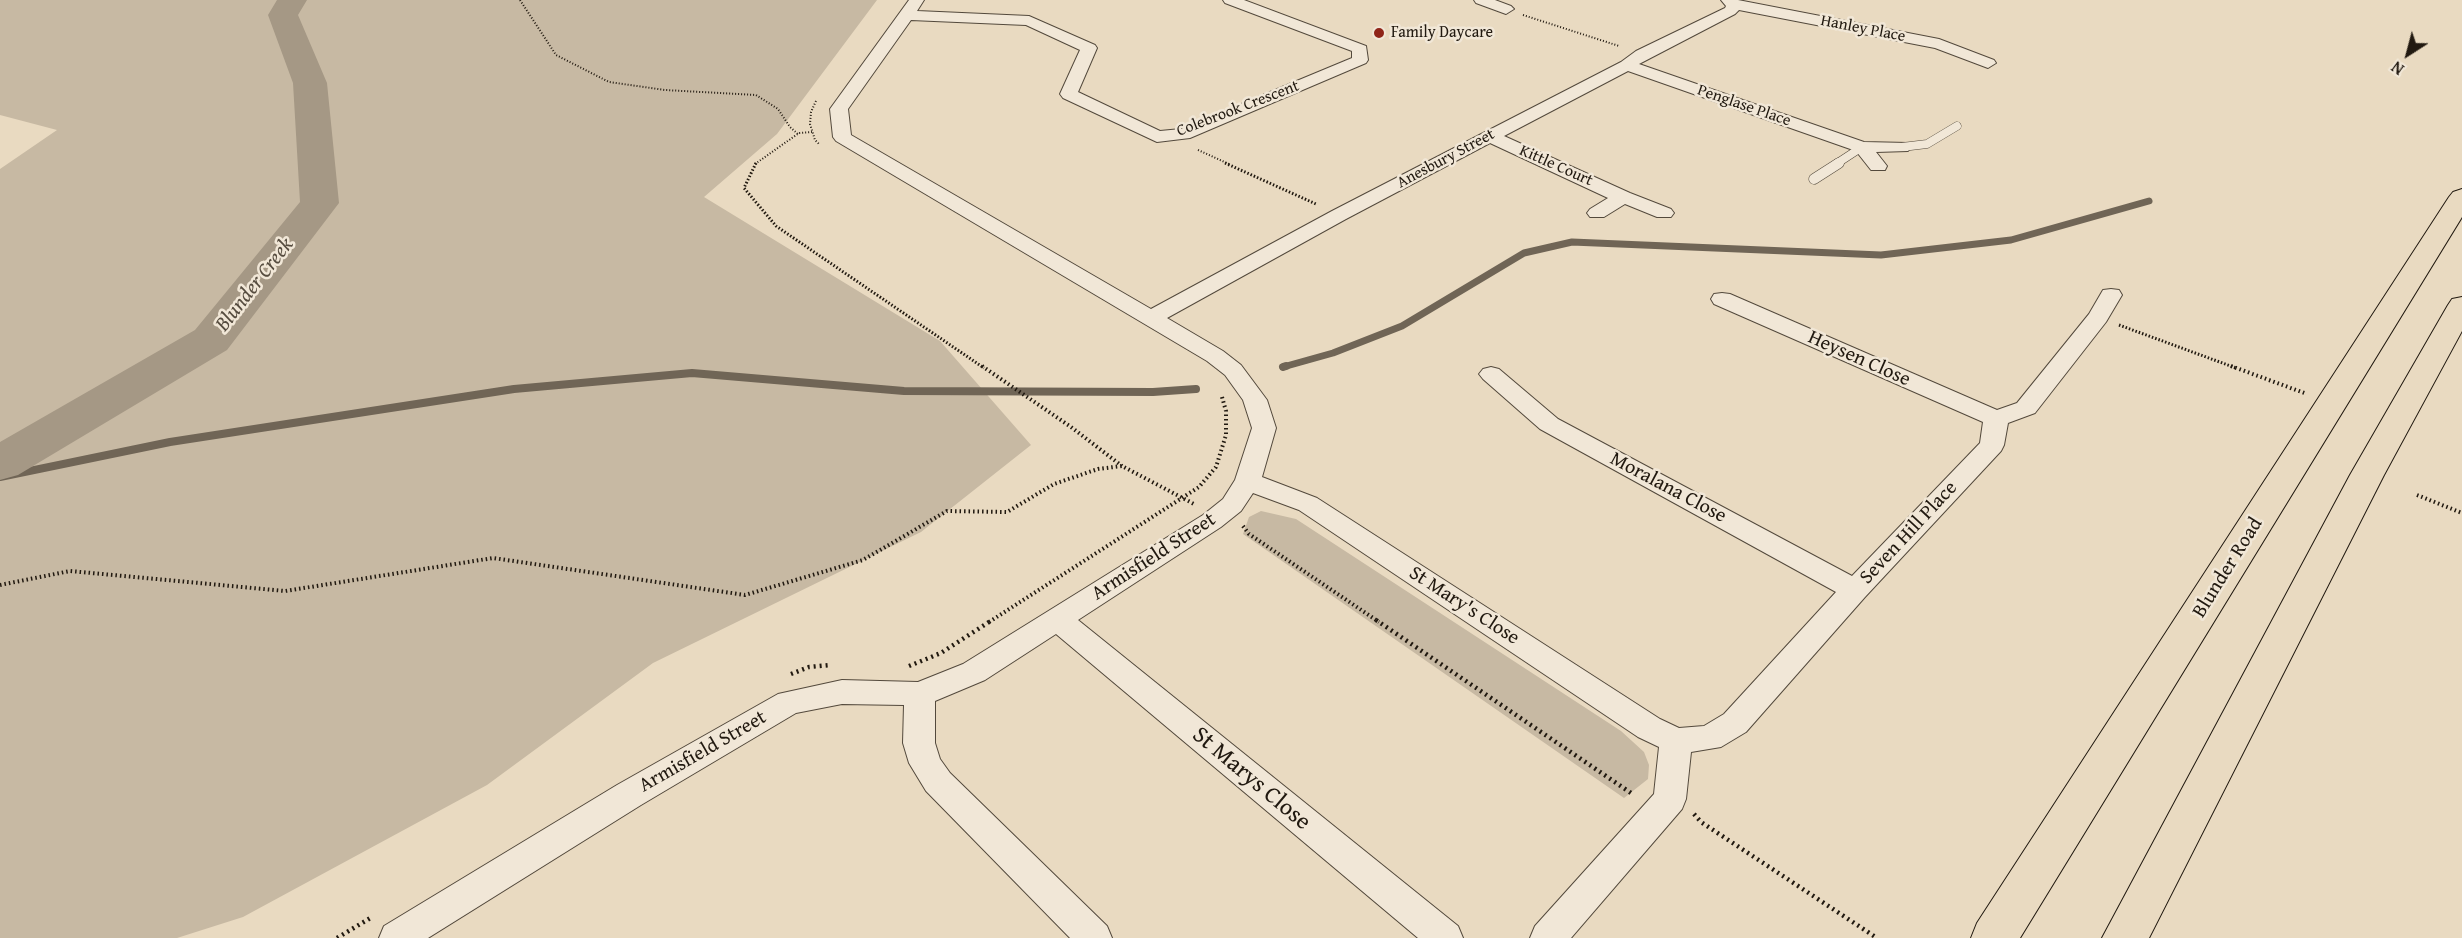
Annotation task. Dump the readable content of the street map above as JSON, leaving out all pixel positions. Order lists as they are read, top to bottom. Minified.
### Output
{"streets":{"main road":["Blunder Road"],"street":["Hanley Place","Penglase Place","Colebrook Crescent","Anesbury Street","Kittle Court","Heysen Close","Moralana Close","Seven Hill Place","Armisfield Street","St Mary's Close","St Marys Close"]},"crossings":[["Hanley Place","Anesbury Street"],["Penglase Place","Anesbury Street"],["Colebrook Crescent","Armisfield Street"],["Anesbury Street","Kittle Court"],["Anesbury Street","Armisfield Street"],["Heysen Close","Seven Hill Place"],["Moralana Close","Seven Hill Place"],["Seven Hill Place","St Mary's Close"],["Armisfield Street","St Mary's Close"],["Armisfield Street","St Marys Close"]],"water":["Blunder Creek"],"places":["Family Daycare"],"north":"bottom left"}
